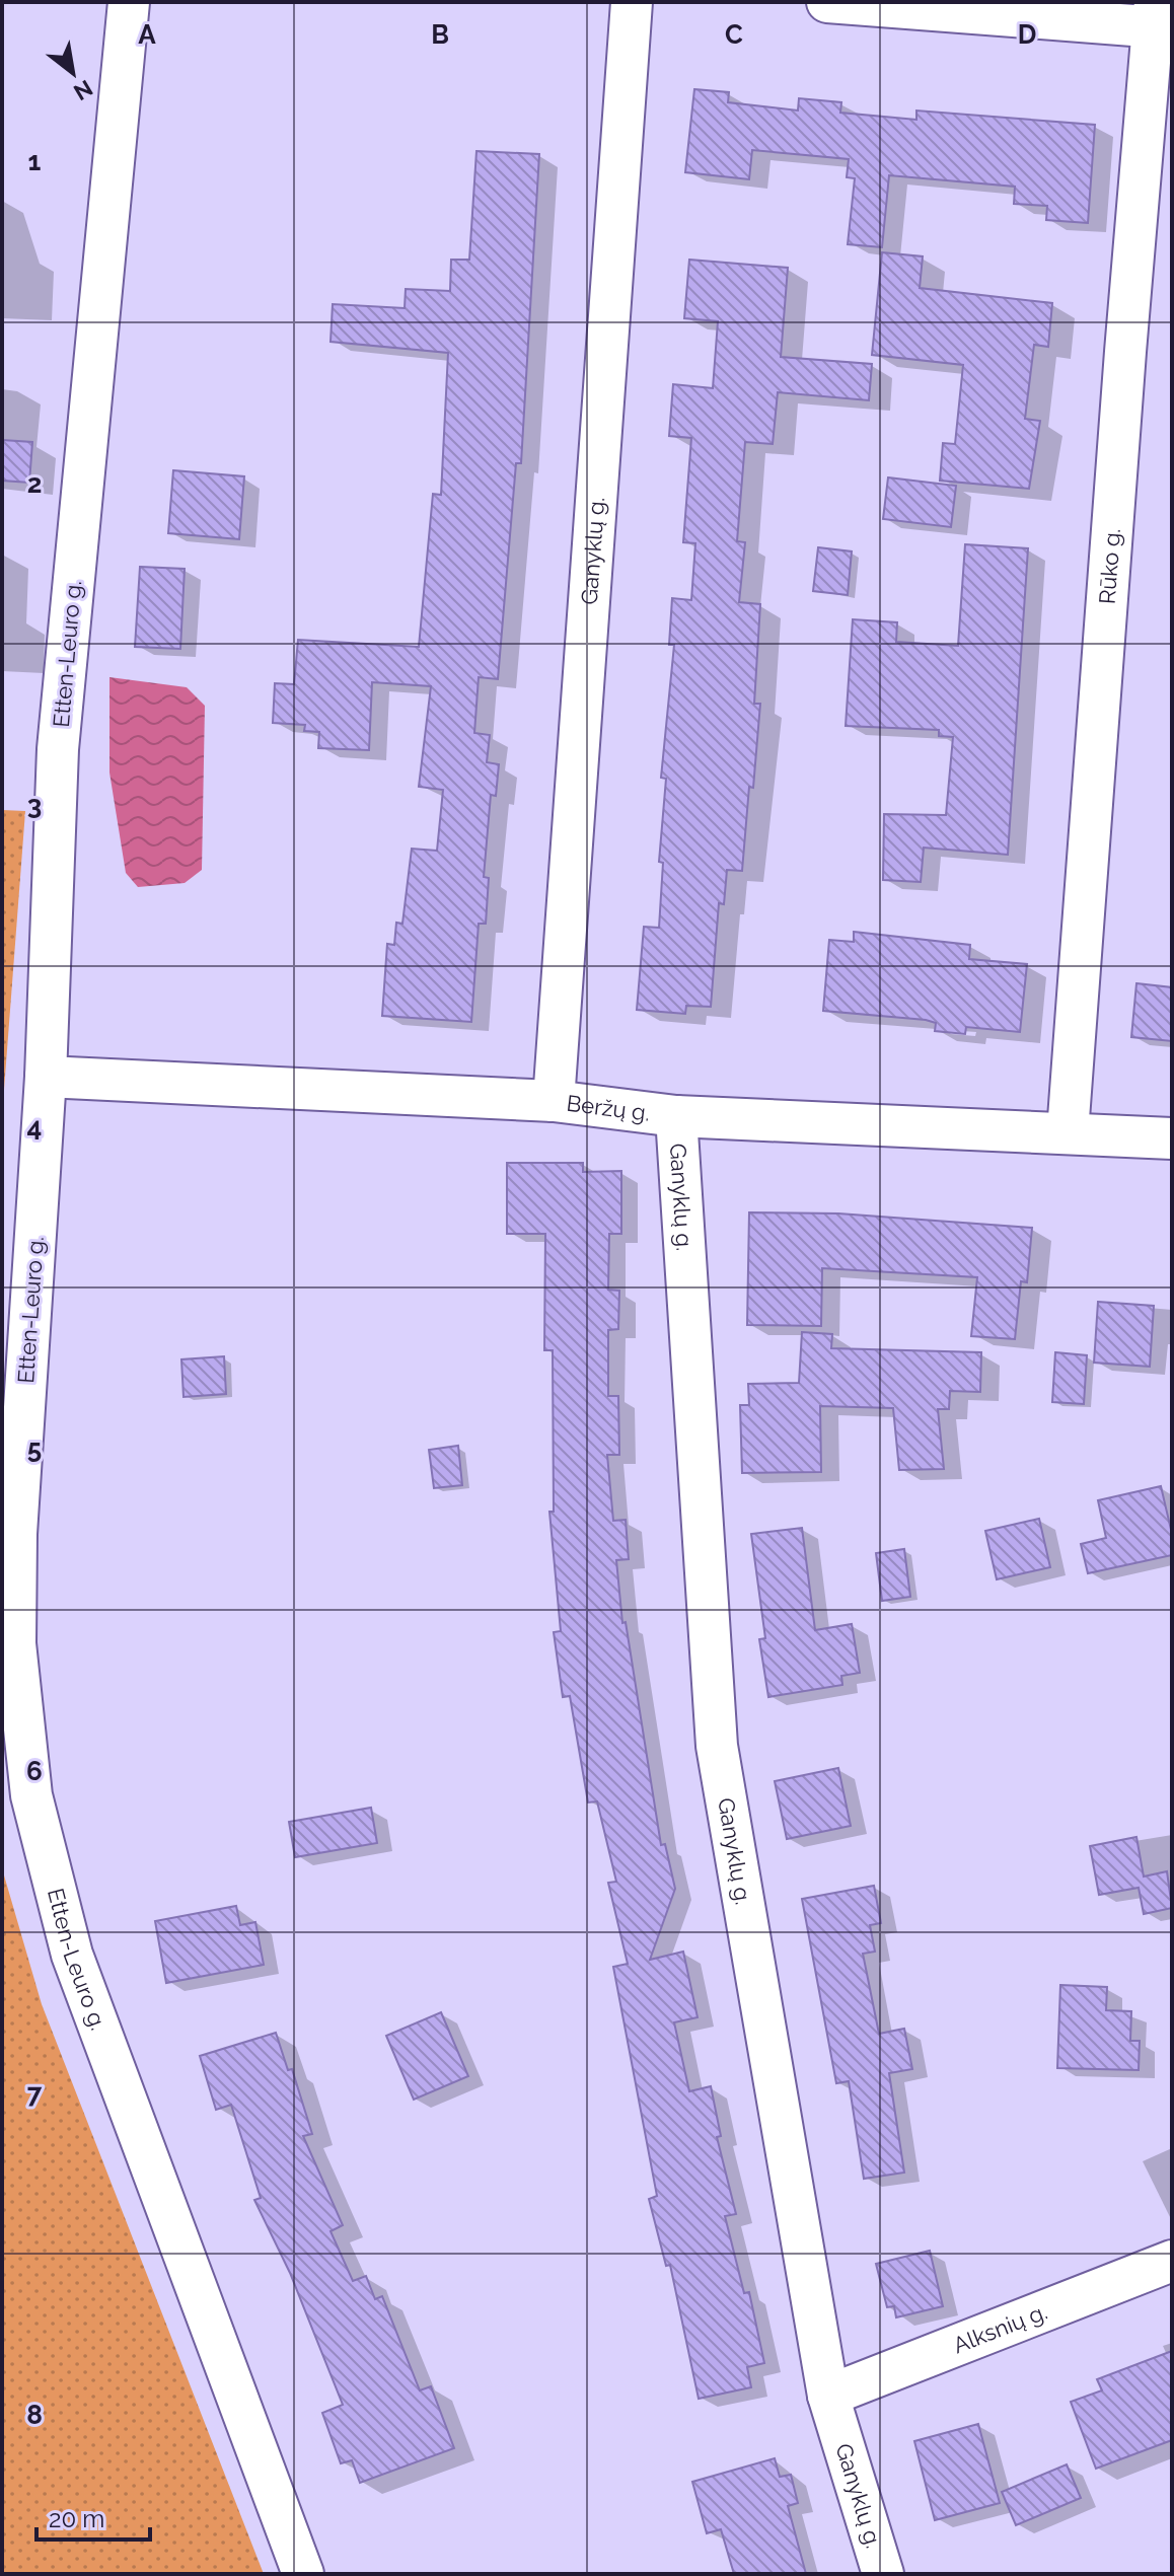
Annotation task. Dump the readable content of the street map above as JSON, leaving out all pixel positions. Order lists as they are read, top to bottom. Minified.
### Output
{"streets":{"street":["Ganyklų g.","Rūko g.","Etten-Leuro g.","Beržų g.","Alksnių g."]},"crossings":[["Ganyklų g.","Beržų g."],["Ganyklų g.","Alksnių g."],["Rūko g.","Beržų g."],["Etten-Leuro g.","Beržų g."]],"scale_bar":"20 m","north":"bottom right","grid":{"columns":["A","B","C","D"],"rows":["1","2","3","4","5","6","7","8"]}}
